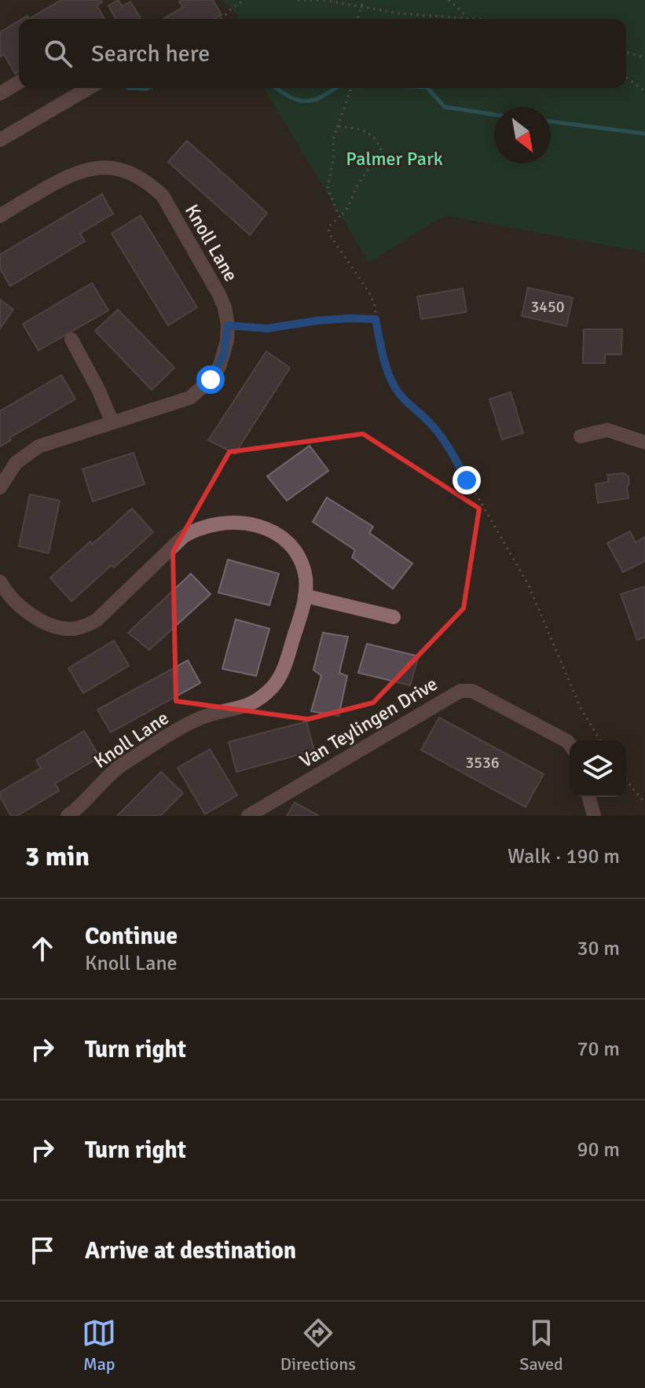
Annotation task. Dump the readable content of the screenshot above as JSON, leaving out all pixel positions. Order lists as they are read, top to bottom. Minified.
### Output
{"streets":{"street":["Knoll Lane","Van Teylingen Drive"]},"parks":["Palmer Park"],"house_numbers":["3450","3536"],"north":"bottom right","page":{"search":"Search here","heading":["3 min","Walk · 190 m"],"list":[["Continue","Knoll Lane","30 m"],["Turn right","70 m"],["Turn right","90 m"],"Arrive at destination"],"nav":["Map","Directions","Saved"]}}
